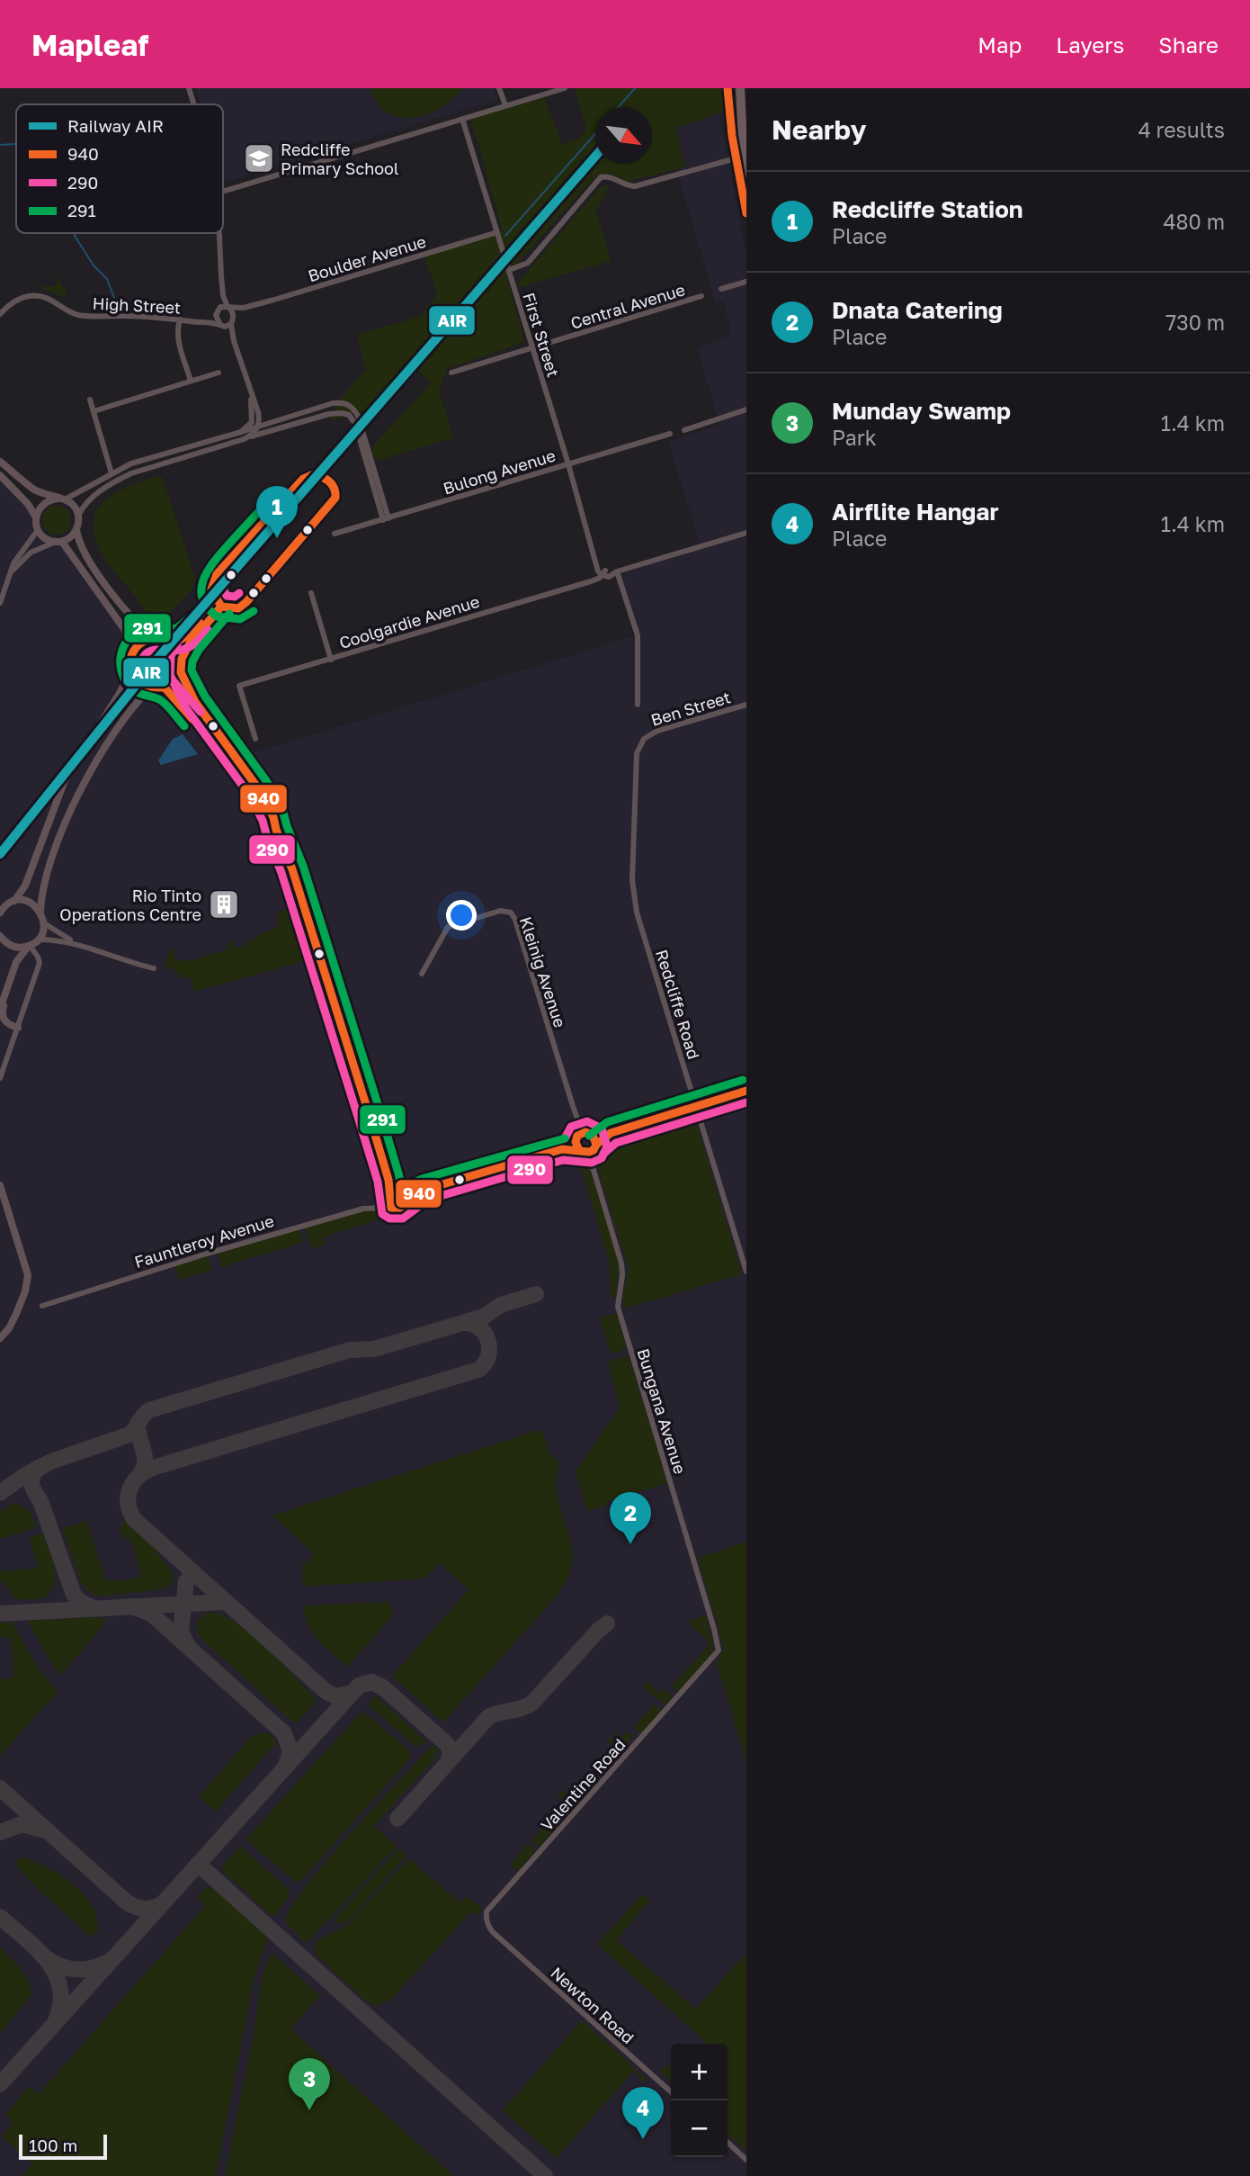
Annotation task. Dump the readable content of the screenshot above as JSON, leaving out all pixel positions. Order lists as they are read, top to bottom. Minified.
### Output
{"streets":{"street":["Boulder Avenue","High Street","Central Avenue","First Street","Bulong Avenue","Coolgardie Avenue","Ben Street","Kleinig Avenue","Redcliffe Road","Fauntleroy Avenue","Bungana Avenue","Valentine Road","Newton Road"]},"crossings":[["Boulder Avenue","High Street"],["Boulder Avenue","First Street"],["Central Avenue","First Street"],["First Street","Bulong Avenue"],["First Street","Coolgardie Avenue"],["Ben Street","Redcliffe Road"],["Bungana Avenue","Valentine Road"],["Valentine Road","Newton Road"]],"places":{"school or university":["Redcliffe Primary School"],"building":["Rio Tinto Operations Centre"]},"lines":["transit line 940","rail line AIR","transit line 291","transit line 290"],"legend":["Railway AIR","940","290","291"],"scale_bar":"100 m","north":"bottom right","page":{"header":"Mapleaf","nav":["Map","Layers","Share"],"heading":["Nearby","4 results"],"list":[{"mark":"1","name":"Redcliffe Station","note":"Place","value":"480 m"},{"mark":"2","name":"Dnata Catering","note":"Place","value":"730 m"},{"mark":"3","name":"Munday Swamp","note":"Park","value":"1.4 km"},{"mark":"4","name":"Airflite Hangar","note":"Place","value":"1.4 km"}],"pins":["1","2","3","4"],"map_buttons":["+","−"],"scale":"100 m"}}
